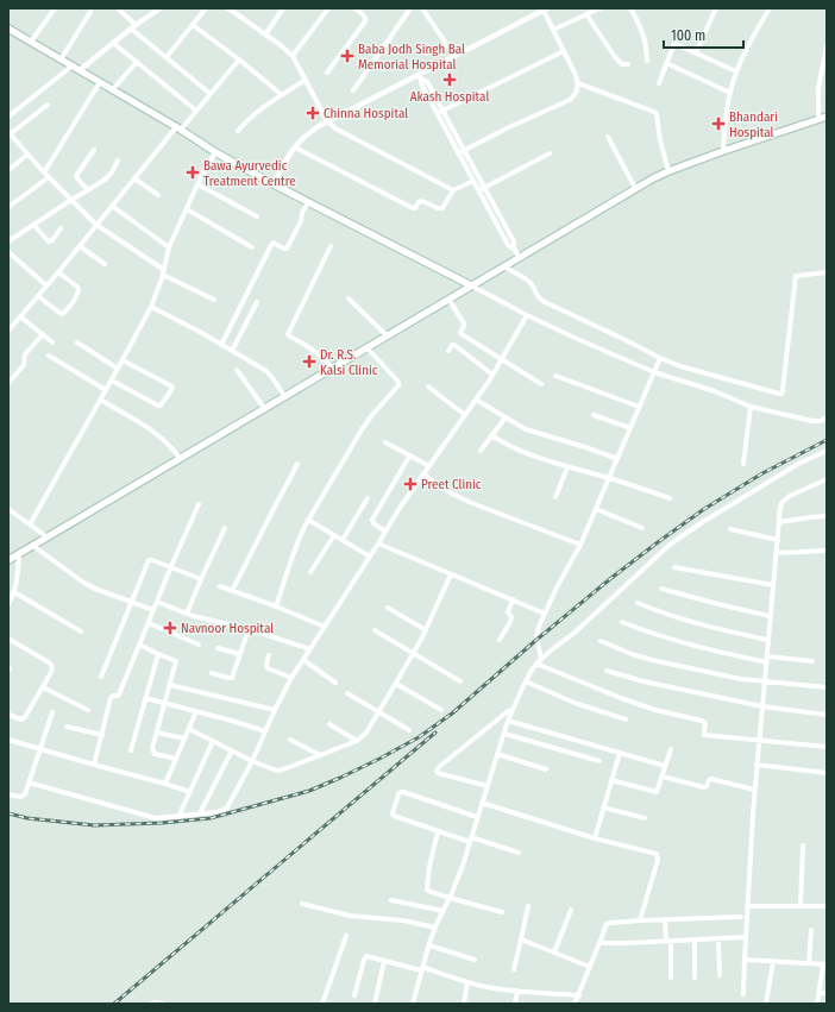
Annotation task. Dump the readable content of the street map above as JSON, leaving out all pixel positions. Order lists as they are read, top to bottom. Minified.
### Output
{"places":{"health":["Baba Jodh Singh Bal Memorial Hospital","Akash Hospital","Chinna Hospital","Bhandari Hospital","Bawa Ayurvedic Treatment Centre","Dr. R.S. Kalsi Clinic","Preet Clinic","Navnoor Hospital"]},"scale_bar":"100 m"}
